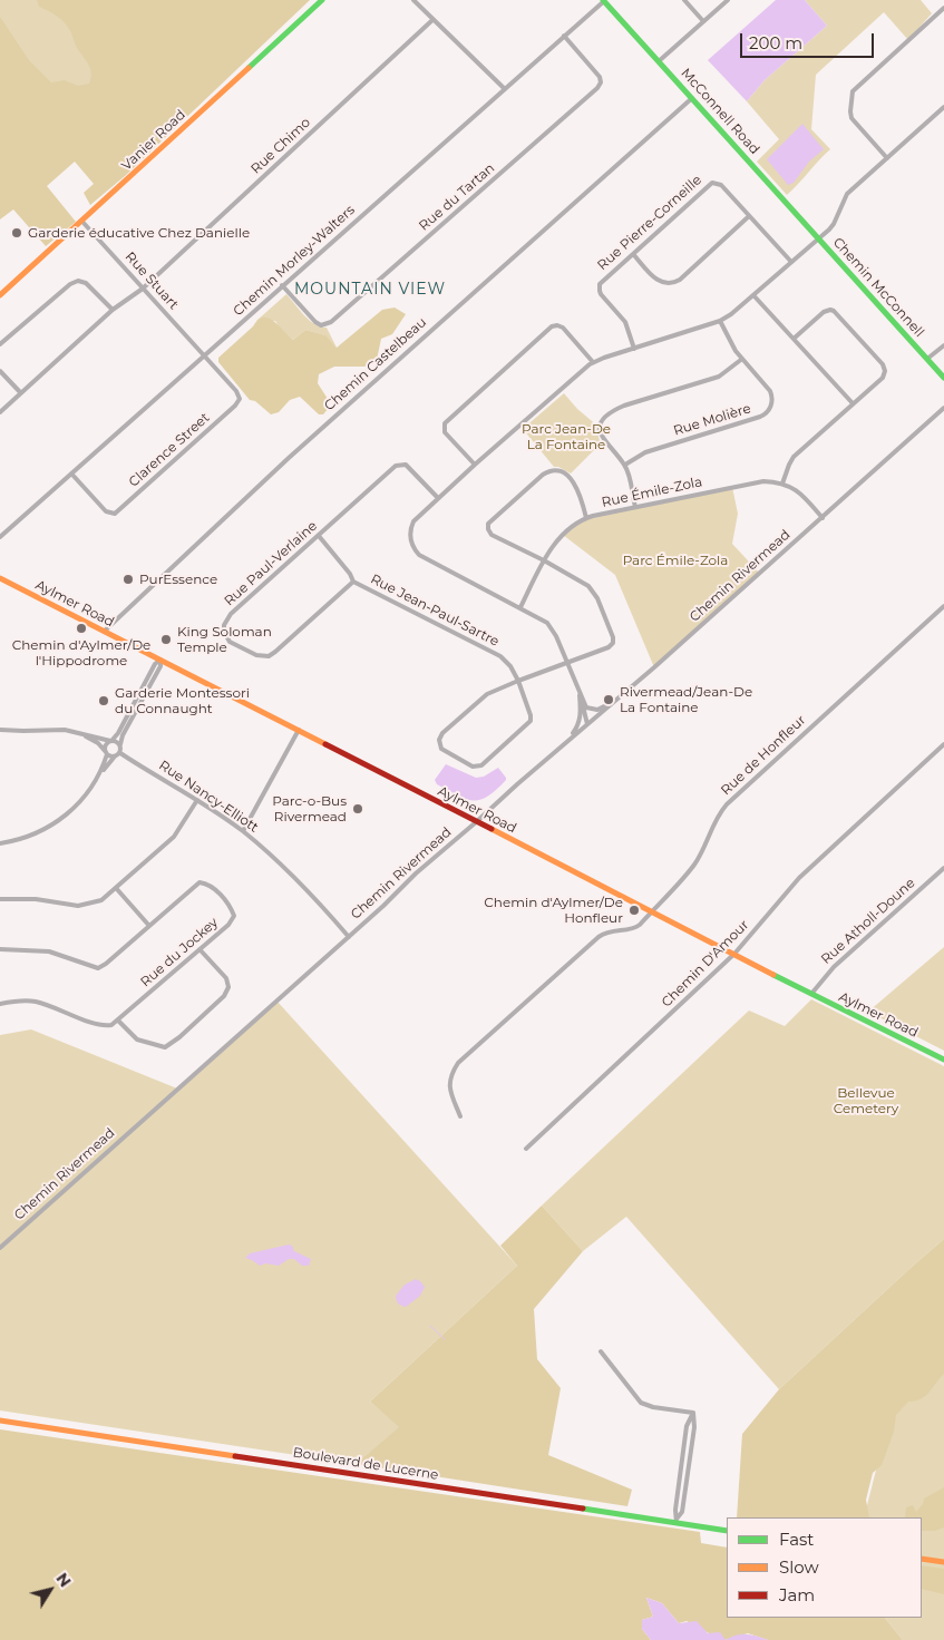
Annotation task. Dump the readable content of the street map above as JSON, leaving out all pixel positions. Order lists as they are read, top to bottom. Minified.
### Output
{"streets":{"main road":["McConnell Road","Vanier Road","Chemin McConnell","Aylmer Road","Boulevard de Lucerne"],"street":["Rue Chimo","Rue du Tartan","Rue Pierre-Corneille","Chemin Morley-Walters","Rue Stuart","Chemin Castelbeau","Rue Molière","Clarence Street","Rue Émile-Zola","Rue Paul-Verlaine","Chemin Rivermead","Rue Jean-Paul-Sartre","Rue de Honfleur","Rue Nancy-Elliott","Rue Atholl-Doune","Rue du Jockey","Chemin D'Amour"]},"crossings":[["McConnell Road","Chemin Morley-Walters"],["McConnell Road","Chemin McConnell"],["McConnell Road","Chemin Castelbeau"],["Vanier Road","Rue Stuart"],["Rue Chimo","Rue Stuart"],["Rue du Tartan","Chemin Morley-Walters"],["Chemin Morley-Walters","Rue Stuart"],["Chemin Morley-Walters","Clarence Street"],["Rue Stuart","Clarence Street"],["Chemin Castelbeau","Aylmer Road"],["Rue Paul-Verlaine","Rue Jean-Paul-Sartre"],["Chemin Rivermead","Aylmer Road"],["Chemin Rivermead","Rue Nancy-Elliott"],["Aylmer Road","Rue de Honfleur"],["Aylmer Road","Rue Atholl-Doune"],["Aylmer Road","Chemin D'Amour"]],"districts":["MOUNTAIN VIEW"],"parks":["Parc Jean-De La Fontaine","Parc Émile-Zola","Bellevue Cemetery"],"places":["Garderie éducative Chez Danielle","PurEssence","Chemin d'Aylmer/De l'Hippodrome","King Soloman Temple","Rivermead/Jean-De La Fontaine","Garderie Montessori du Connaught","Parc-o-Bus Rivermead","Chemin d'Aylmer/De Honfleur"],"legend":["Fast","Slow","Jam"],"scale_bar":"200 m","north":"top right"}
